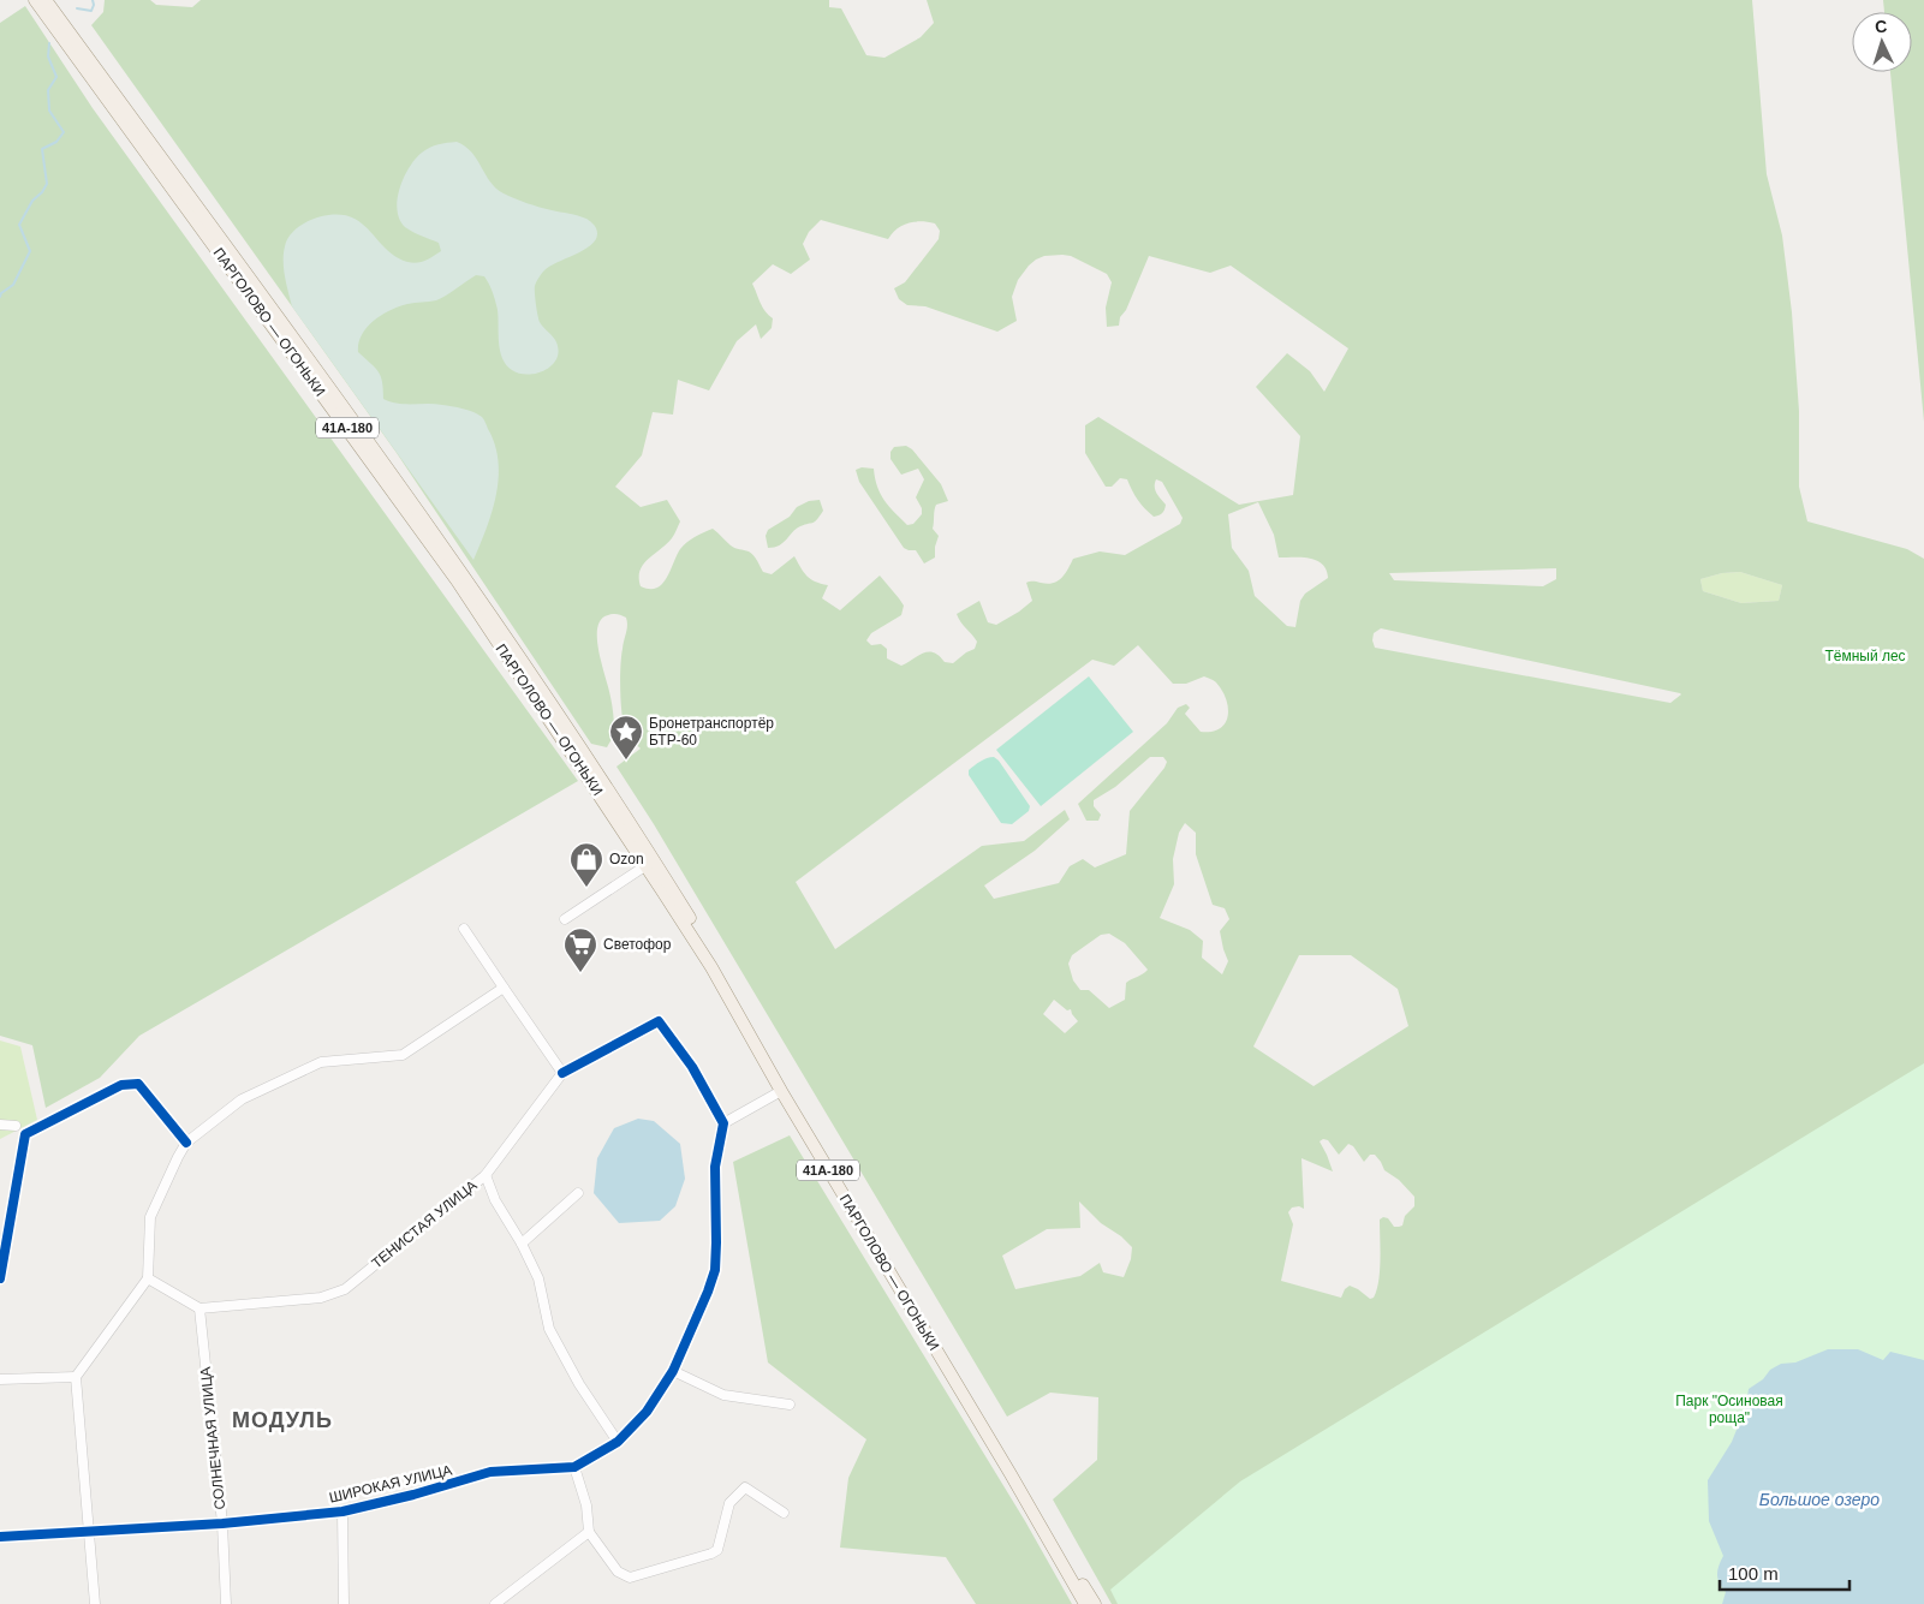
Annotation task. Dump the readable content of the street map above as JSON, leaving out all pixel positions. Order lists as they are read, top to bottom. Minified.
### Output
{"streets":{"main road":["ПАРГОЛОВО — ОГОНЬКИ","41А-180"],"street":["ТЕНИСТАЯ УЛИЦА","СОЛНЕЧНАЯ УЛИЦА","ШИРОКАЯ УЛИЦА"]},"crossings":[["ПАРГОЛОВО — ОГОНЬКИ","41А-180"],["ТЕНИСТАЯ УЛИЦА","СОЛНЕЧНАЯ УЛИЦА"],["СОЛНЕЧНАЯ УЛИЦА","ШИРОКАЯ УЛИЦА"]],"districts":["МОДУЛЬ"],"water":["Большое озеро"],"parks":["Тёмный лес","Парк \"Осиновая роща\""],"places":{"place":["Бронетранспортёр БТР-60"],"shop":["Ozon"],"supermarket":["Светофор"]},"scale_bar":"100 m","north":"top"}
